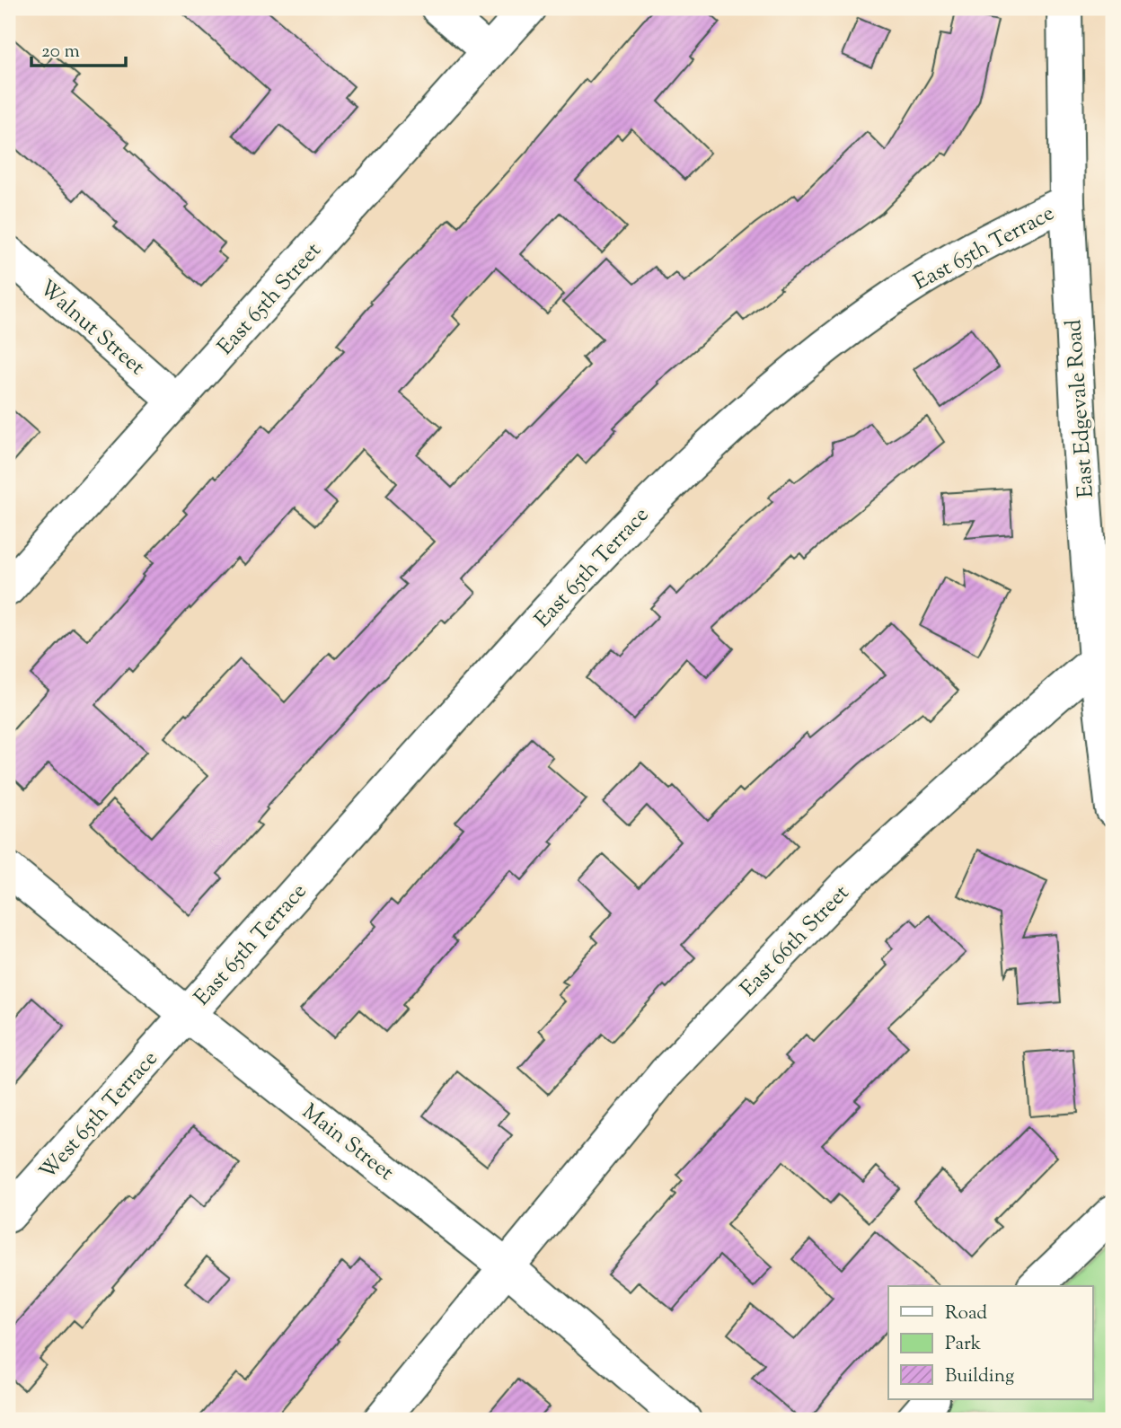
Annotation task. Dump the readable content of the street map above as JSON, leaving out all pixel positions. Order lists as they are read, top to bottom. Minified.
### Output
{"streets":{"street":["East 65th Terrace","East 65th Street","Walnut Street","East Edgevale Road","East 66th Street","West 65th Terrace","Main Street"]},"crossings":[["East 65th Terrace","East Edgevale Road"],["East 65th Terrace","West 65th Terrace"],["East 65th Terrace","Main Street"],["East 65th Street","Walnut Street"],["East Edgevale Road","East 66th Street"],["East 66th Street","Main Street"],["West 65th Terrace","Main Street"]],"legend":["Road","Park","Building"],"scale_bar":"20 m"}
